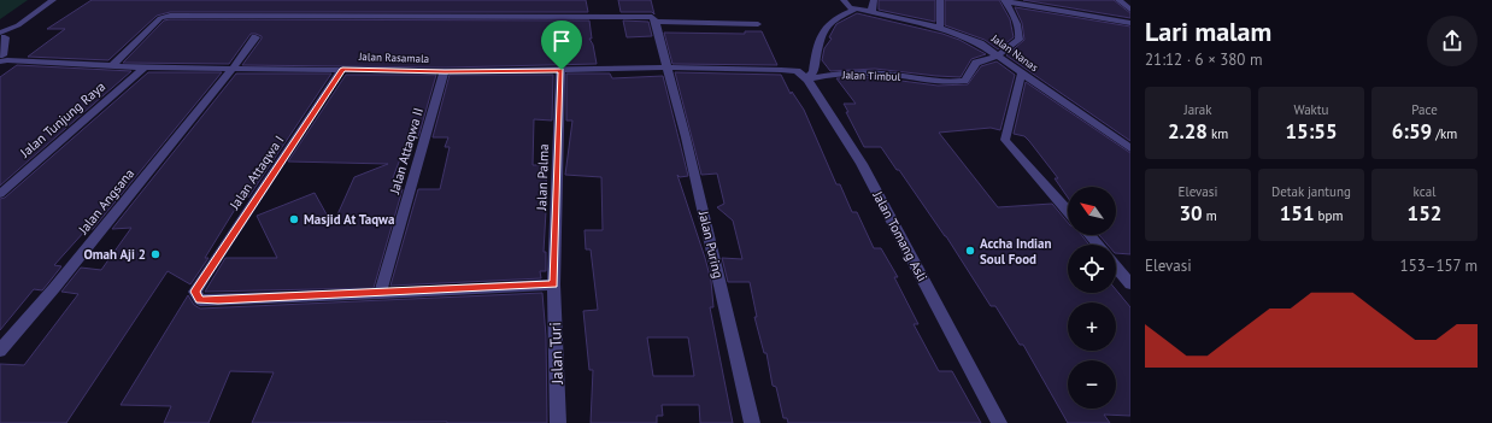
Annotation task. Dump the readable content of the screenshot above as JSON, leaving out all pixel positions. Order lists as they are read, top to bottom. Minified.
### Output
{"streets":{"street":["Jalan Nanas","Jalan Rasamala","Jalan Timbul","Jalan Tunjung Raya","Jalan Attaqwa II","Jalan Attaqwa I","Jalan Palma","Jalan Angsana","Jalan Tomang Asli","Jalan Puring","Jalan Turi"]},"crossings":[["Jalan Nanas","Jalan Timbul"],["Jalan Rasamala","Jalan Timbul"],["Jalan Rasamala","Jalan Tunjung Raya"],["Jalan Rasamala","Jalan Attaqwa II"],["Jalan Rasamala","Jalan Attaqwa I"],["Jalan Rasamala","Jalan Palma"],["Jalan Rasamala","Jalan Angsana"],["Jalan Rasamala","Jalan Tomang Asli"],["Jalan Rasamala","Jalan Puring"],["Jalan Timbul","Jalan Tomang Asli"],["Jalan Attaqwa II","Jalan Attaqwa I"],["Jalan Palma","Jalan Turi"]],"places":["Masjid At Taqwa","Accha Indian Soul Food","Omah Aji 2"],"north":"top left","page":{"heading":["Lari malam","21:12 · 6 × 380 m"],"stats":[["Jarak","2.28 km"],["Waktu","15:55"],["Pace","6:59 /km"],["Elevasi","30 m"],["Detak jantung","151 bpm"],["kcal","152"]],"map_buttons":["+","−"],"chart":["Elevasi","153–157 m"]}}
